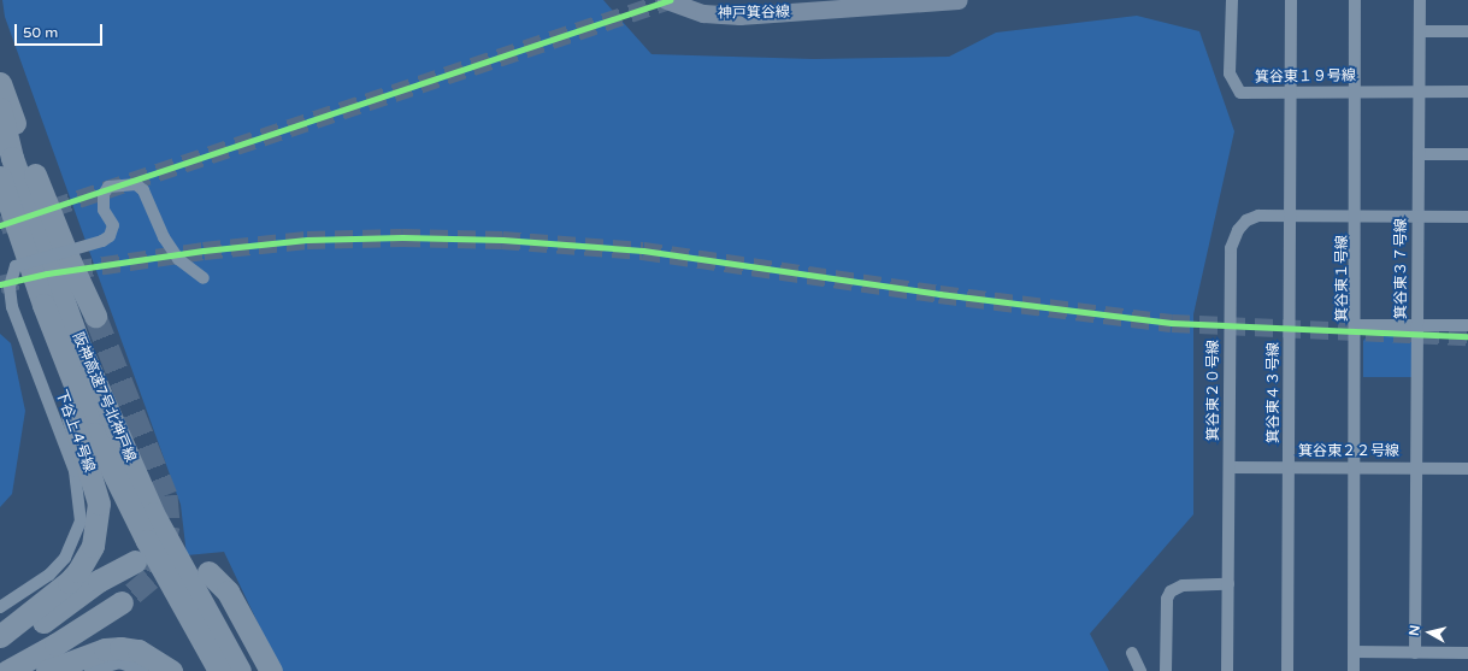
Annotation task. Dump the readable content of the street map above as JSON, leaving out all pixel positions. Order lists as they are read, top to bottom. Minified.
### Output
{"streets":{"highway":["阪神高速7号北神戸線"],"street":["神戸箕谷線","箕谷東１９号線","箕谷東３７号線","箕谷東１号線","箕谷東２０号線","箕谷東４３号線","下谷上４号線","箕谷東２２号線"]},"crossings":[["箕谷東１９号線","箕谷東３７号線"],["箕谷東１９号線","箕谷東１号線"],["箕谷東１９号線","箕谷東４３号線"],["箕谷東３７号線","箕谷東２０号線"],["箕谷東３７号線","箕谷東２２号線"],["箕谷東１号線","箕谷東２０号線"],["箕谷東１号線","箕谷東２２号線"],["箕谷東２０号線","箕谷東４３号線"],["箕谷東２０号線","箕谷東２２号線"],["箕谷東４３号線","箕谷東２２号線"]],"scale_bar":"50 m","north":"left"}
